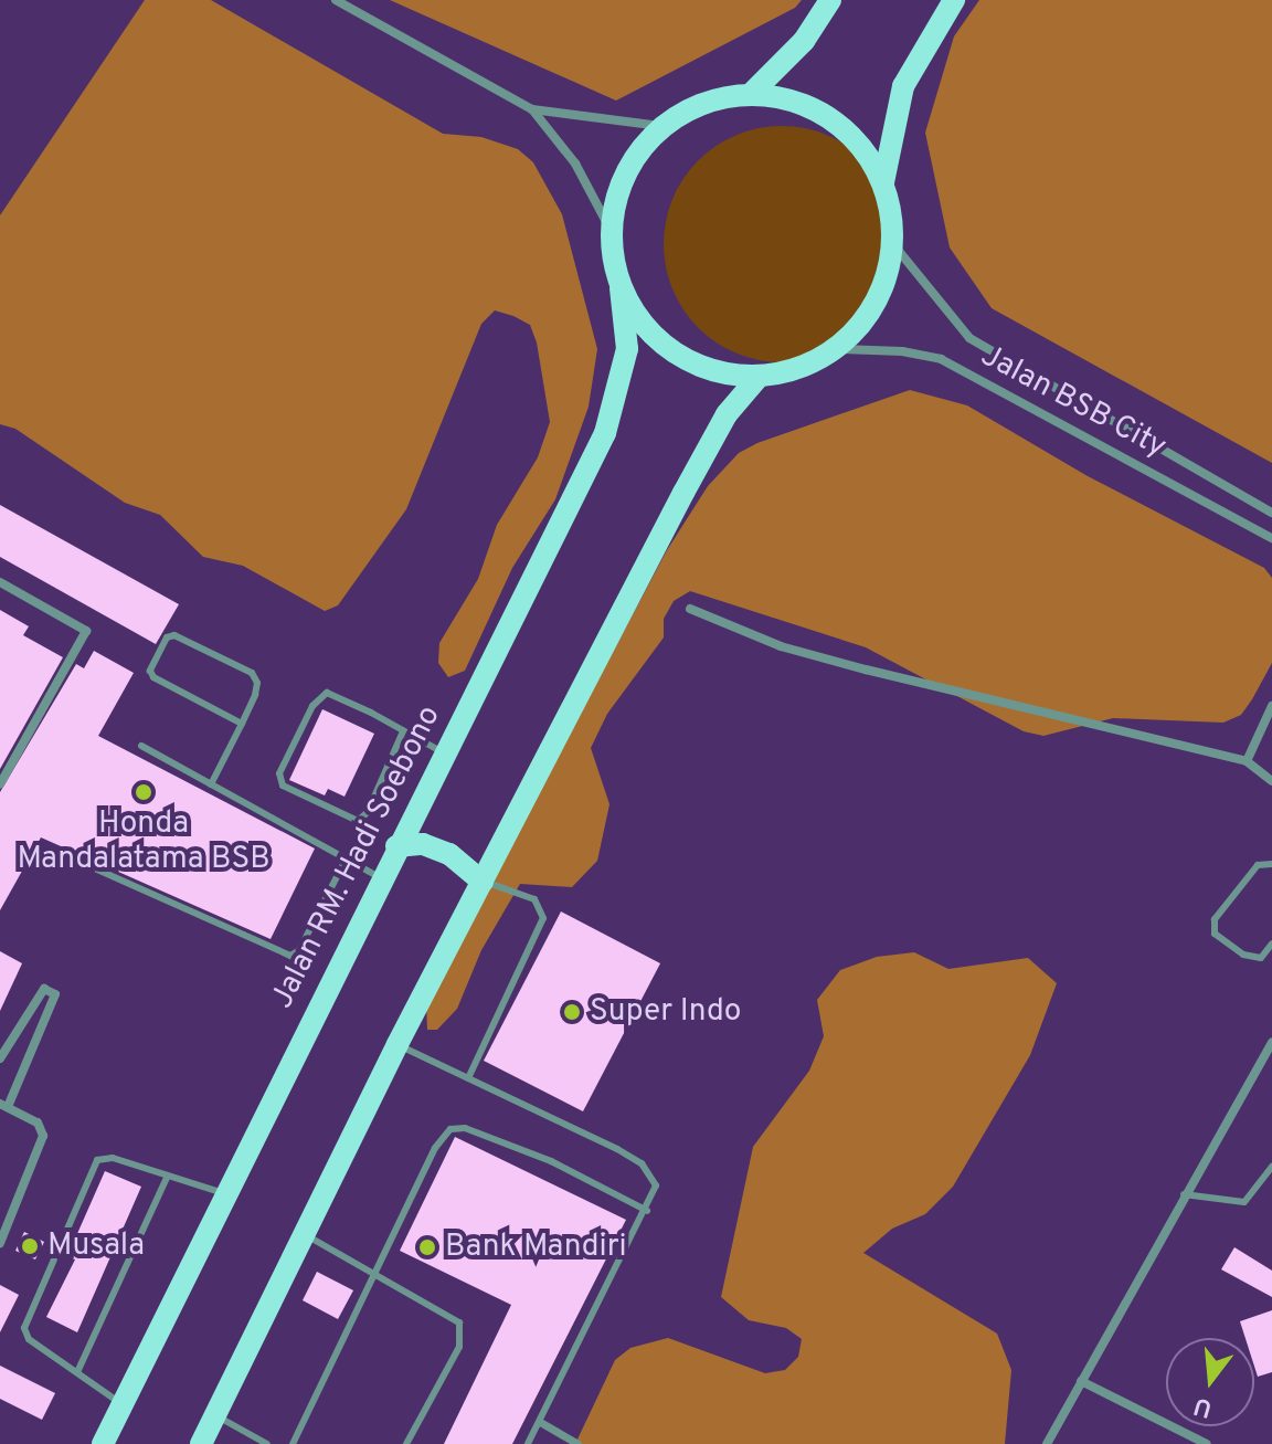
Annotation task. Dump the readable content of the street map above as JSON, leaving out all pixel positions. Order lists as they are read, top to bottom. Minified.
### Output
{"streets":{"main road":["Jalan RM. Hadi Soebono"],"street":["Jalan BSB City"]},"crossings":[["Jalan BSB City","Jalan RM. Hadi Soebono"]],"places":["Honda Mandalatama BSB","Super Indo","Musala","Bank Mandiri"],"north":"bottom"}
